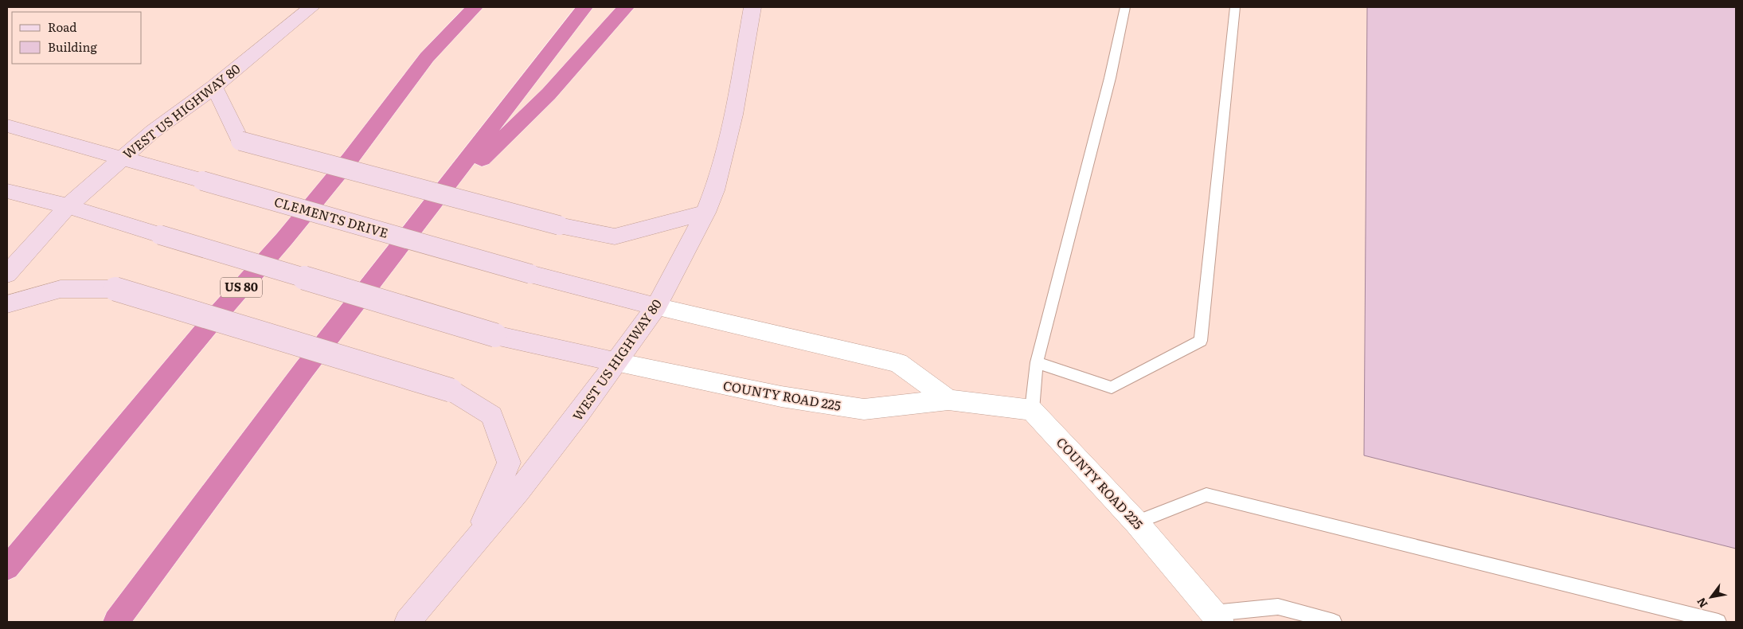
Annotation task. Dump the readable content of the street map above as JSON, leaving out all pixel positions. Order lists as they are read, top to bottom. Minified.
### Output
{"streets":{"highway":["US 80"],"main road":["WEST US HIGHWAY 80","CLEMENTS DRIVE"],"street":["COUNTY ROAD 225"]},"crossings":[["WEST US HIGHWAY 80","CLEMENTS DRIVE"],["WEST US HIGHWAY 80","COUNTY ROAD 225"],["CLEMENTS DRIVE","COUNTY ROAD 225"]],"legend":["Road","Building"],"north":"bottom left"}
